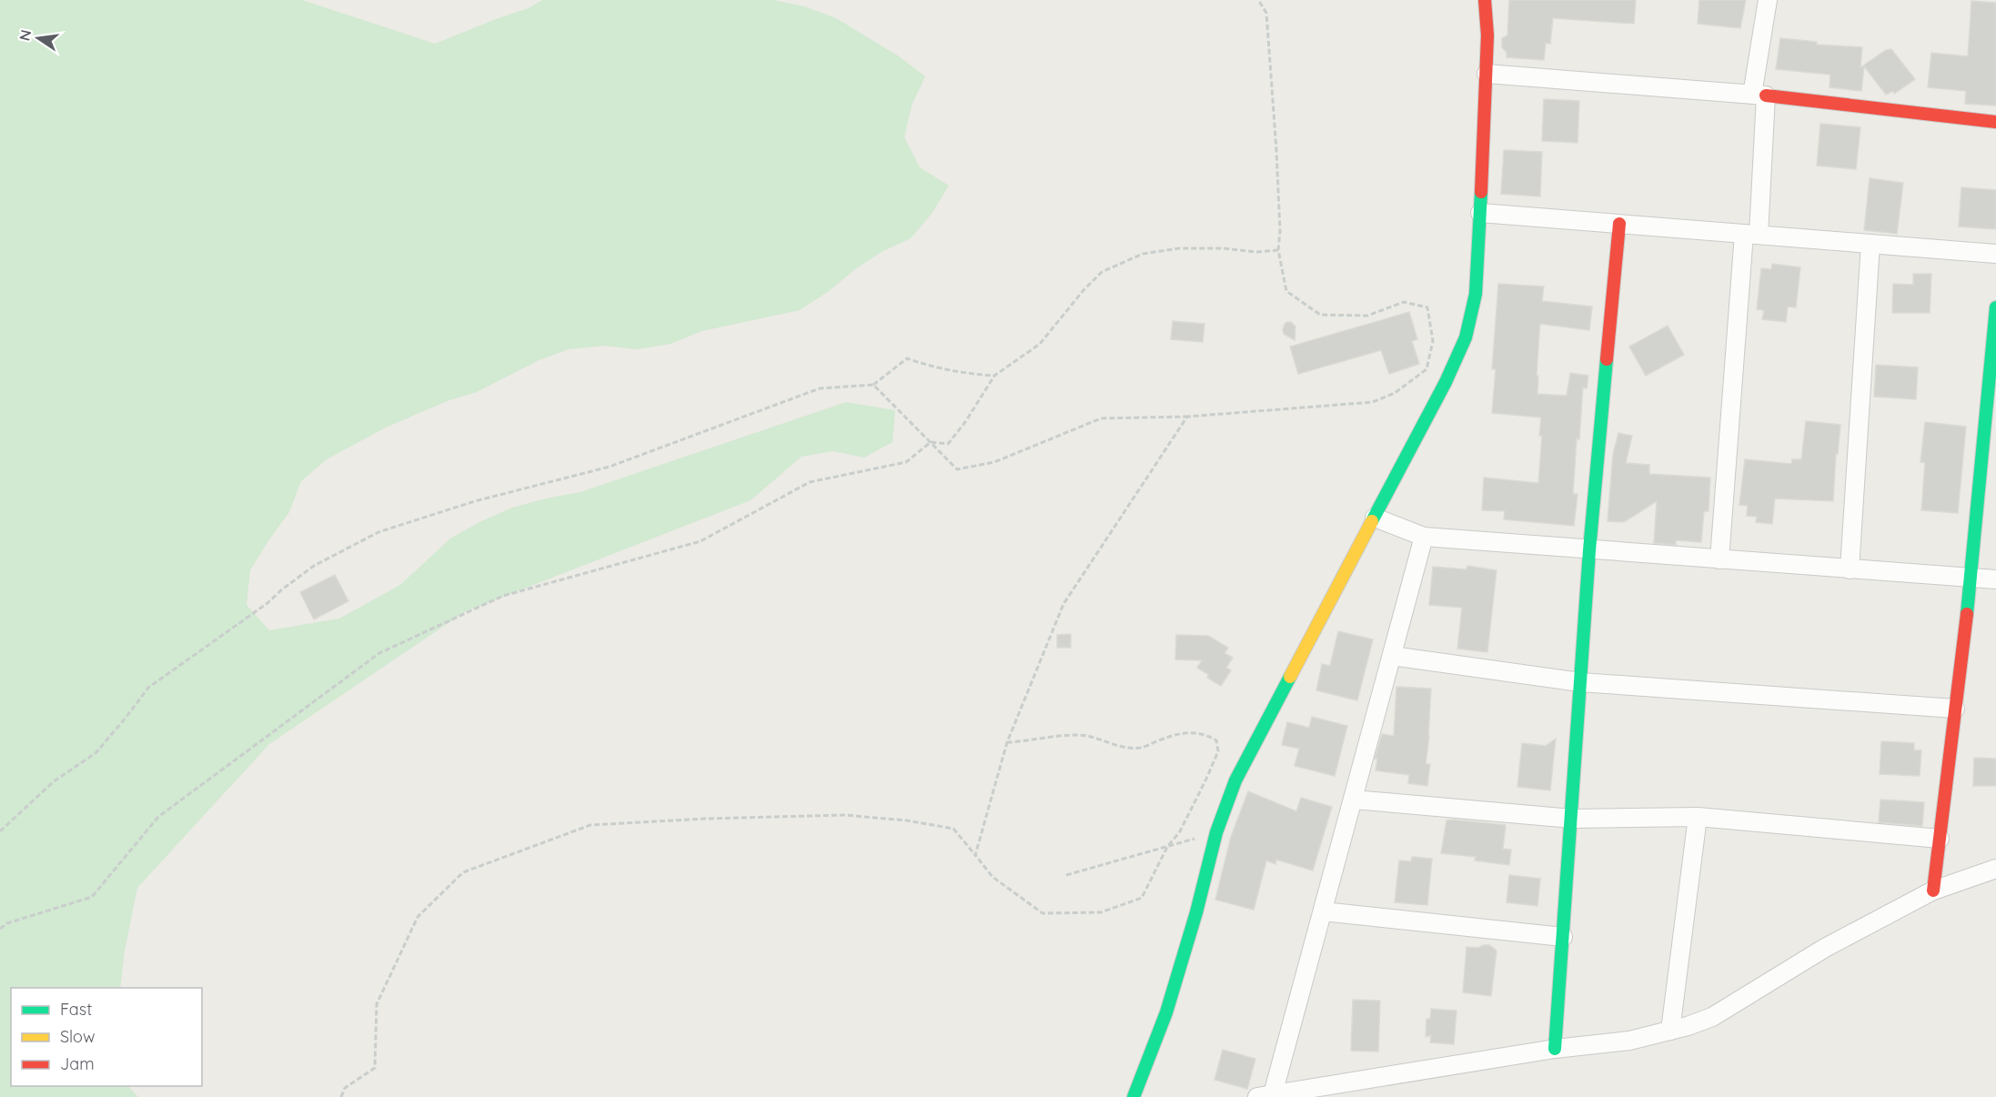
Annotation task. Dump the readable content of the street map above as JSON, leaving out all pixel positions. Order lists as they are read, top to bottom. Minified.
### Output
{"legend":["Fast","Slow","Jam"],"north":"left"}
